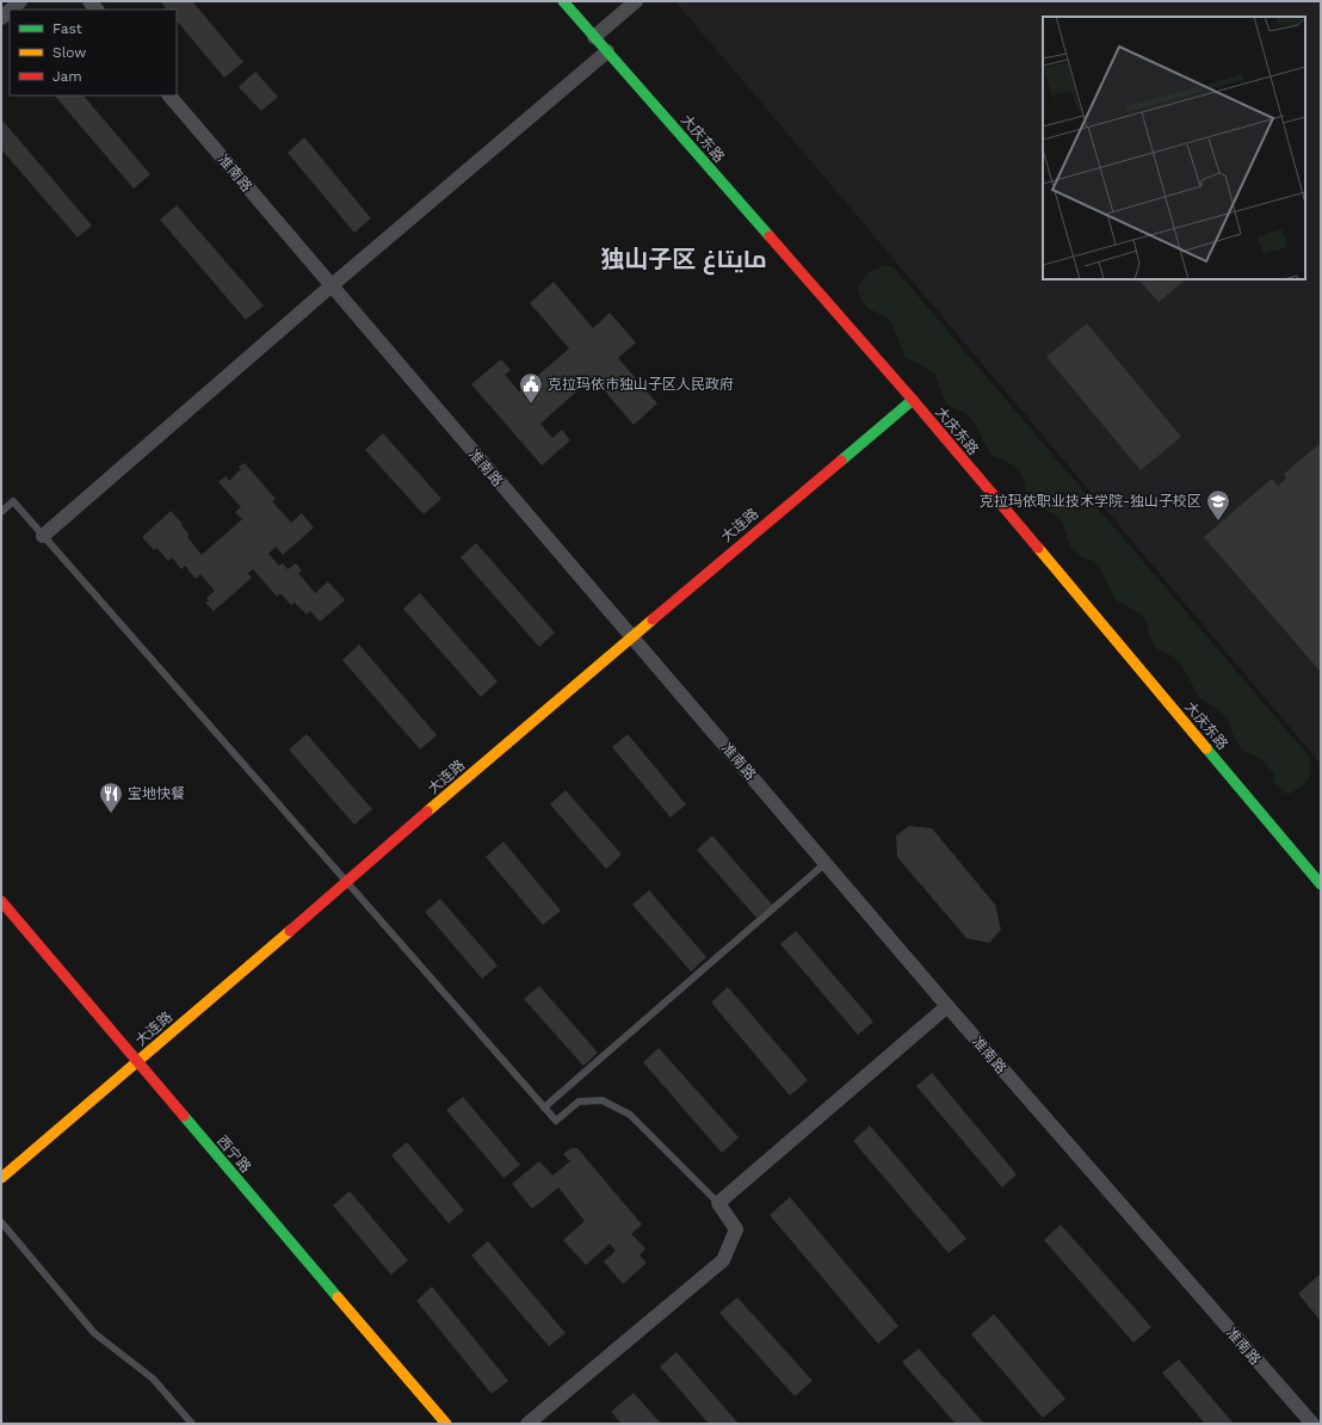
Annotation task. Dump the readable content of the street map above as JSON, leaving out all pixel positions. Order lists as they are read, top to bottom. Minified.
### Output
{"streets":{"street":["大庆东路","准南路","大连路","西宁路"]},"crossings":[["大庆东路","大连路"],["准南路","大连路"],["大连路","西宁路"]],"districts":["独山子区 مايتاغ"],"places":{"public building":["克拉玛依市独山子区人民政府"],"school or university":["克拉玛依职业技术学院-独山子校区"],"restaurant":["宝地快餐"]},"legend":["Fast","Slow","Jam"]}
